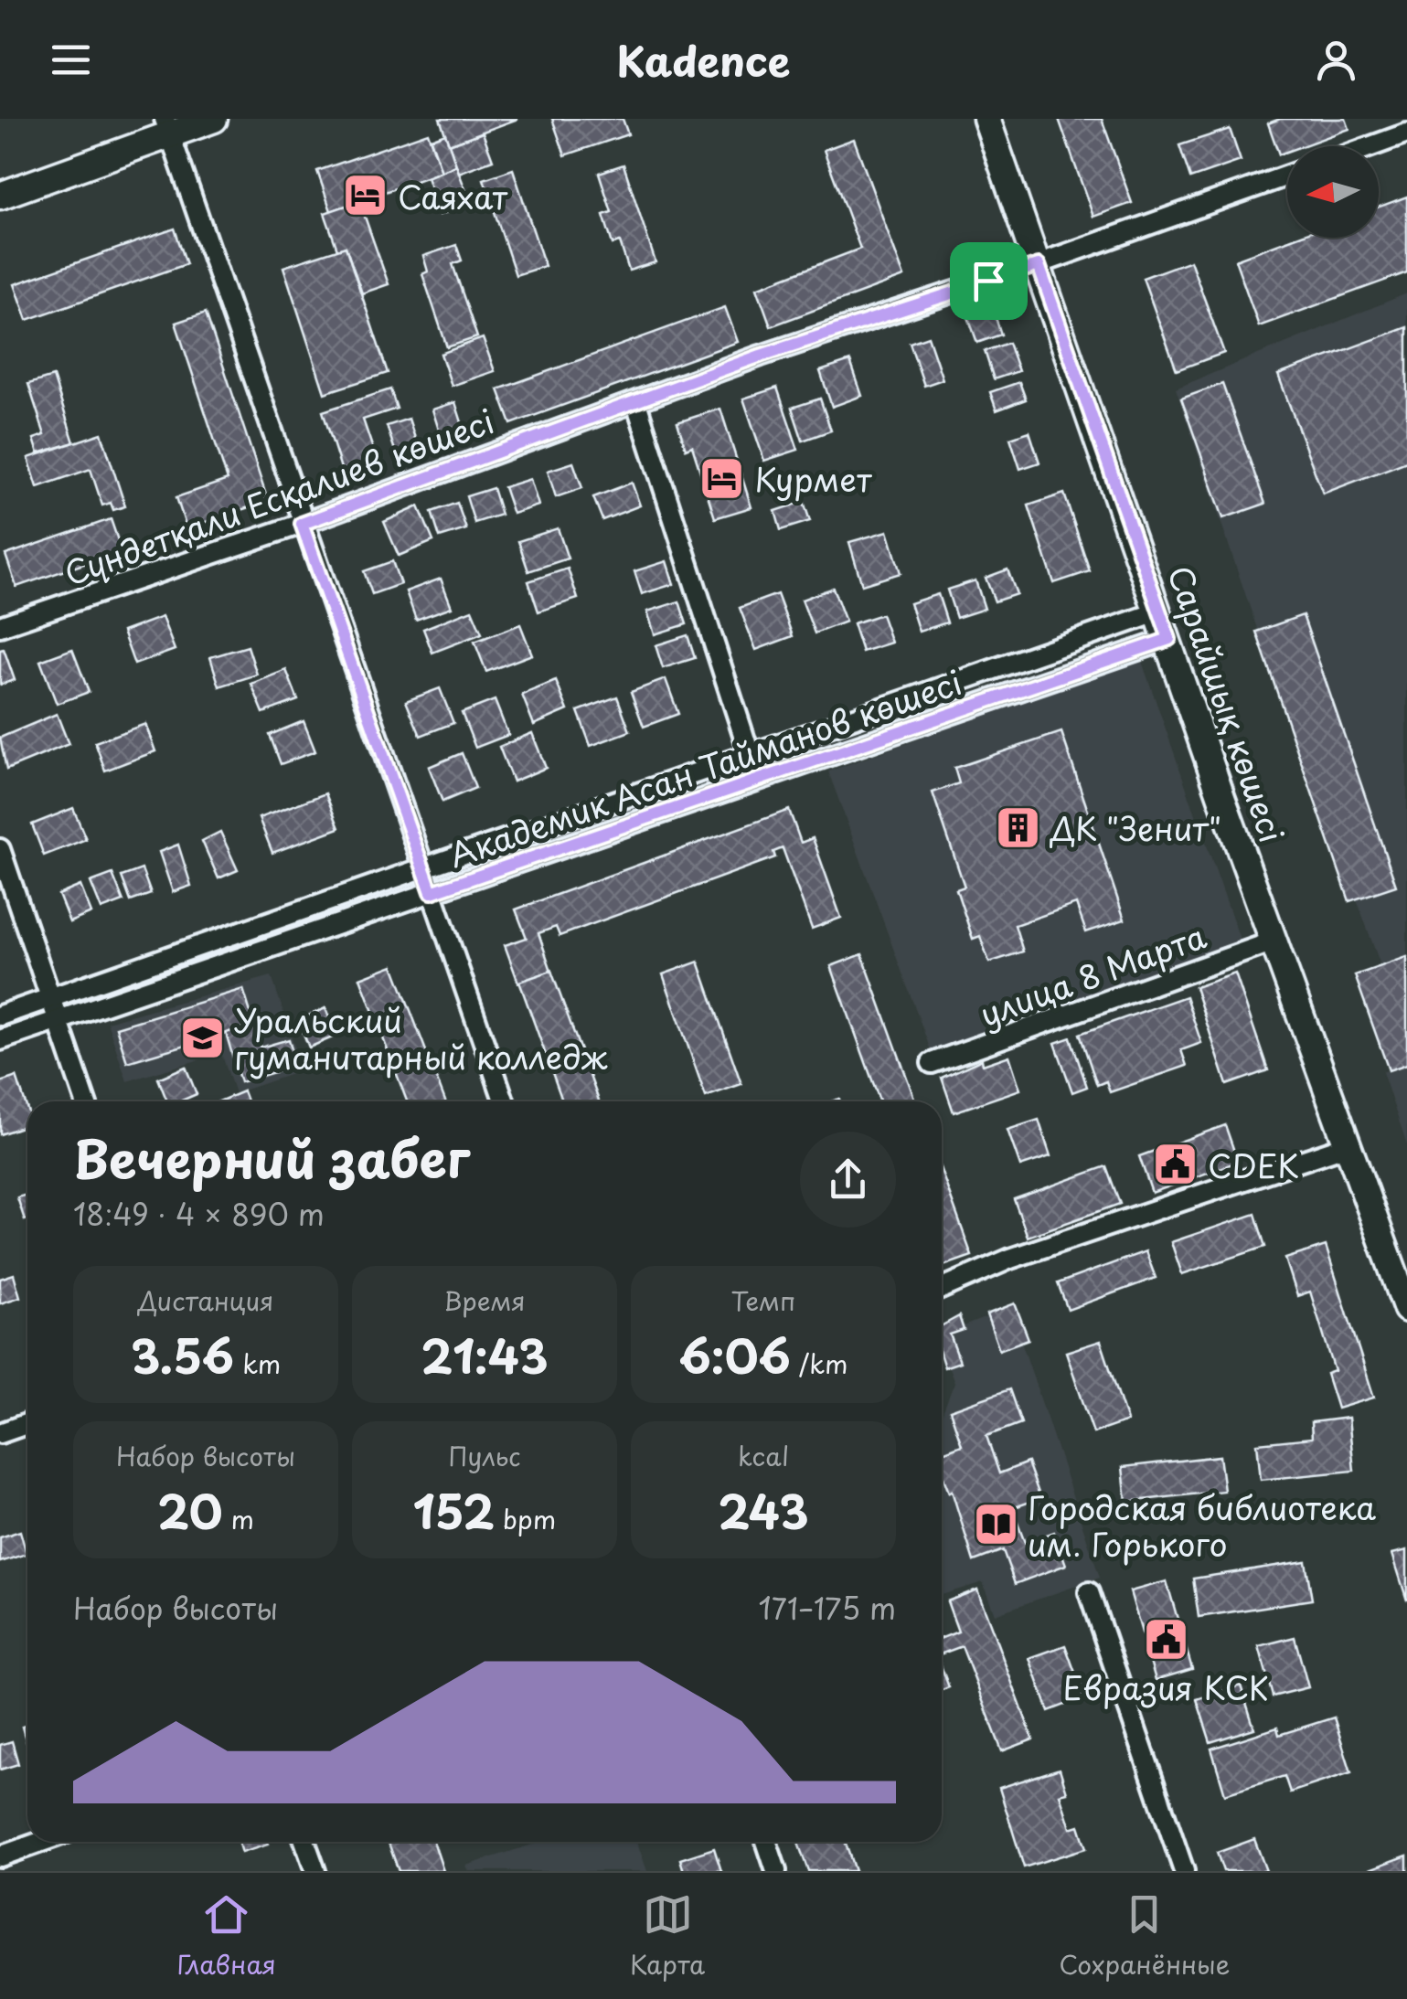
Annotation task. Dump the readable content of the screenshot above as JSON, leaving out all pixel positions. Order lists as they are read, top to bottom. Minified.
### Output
{"streets":{"street":["Сүндетқали Есқалиев көшесі","Сарайшық көшесі","Академик Асан Тайманов көшесі","улица 8 Марта"]},"crossings":[["Сүндетқали Есқалиев көшесі","Сарайшық көшесі"],["Сарайшық көшесі","Академик Асан Тайманов көшесі"],["Сарайшық көшесі","улица 8 Марта"]],"places":{"hotel":["Саяхат","Курмет"],"building":["ДК \"Зенит\""],"school or university":["Уральский гуманитарный колледж"],"public building":["CDEK","Евразия КСК"],"library":["Городская библиотека им. Горького"]},"north":"left","page":{"header":"Kadence","heading":["Вечерний забег","18:49 · 4 × 890 m"],"stats":[["Дистанция","3.56 km"],["Время","21:43"],["Темп","6:06 /km"],["Набор высоты","20 m"],["Пульс","152 bpm"],["kcal","243"]],"chart":["Набор высоты","171–175 m"],"tabs":["Главная","Карта","Сохранённые"]}}
